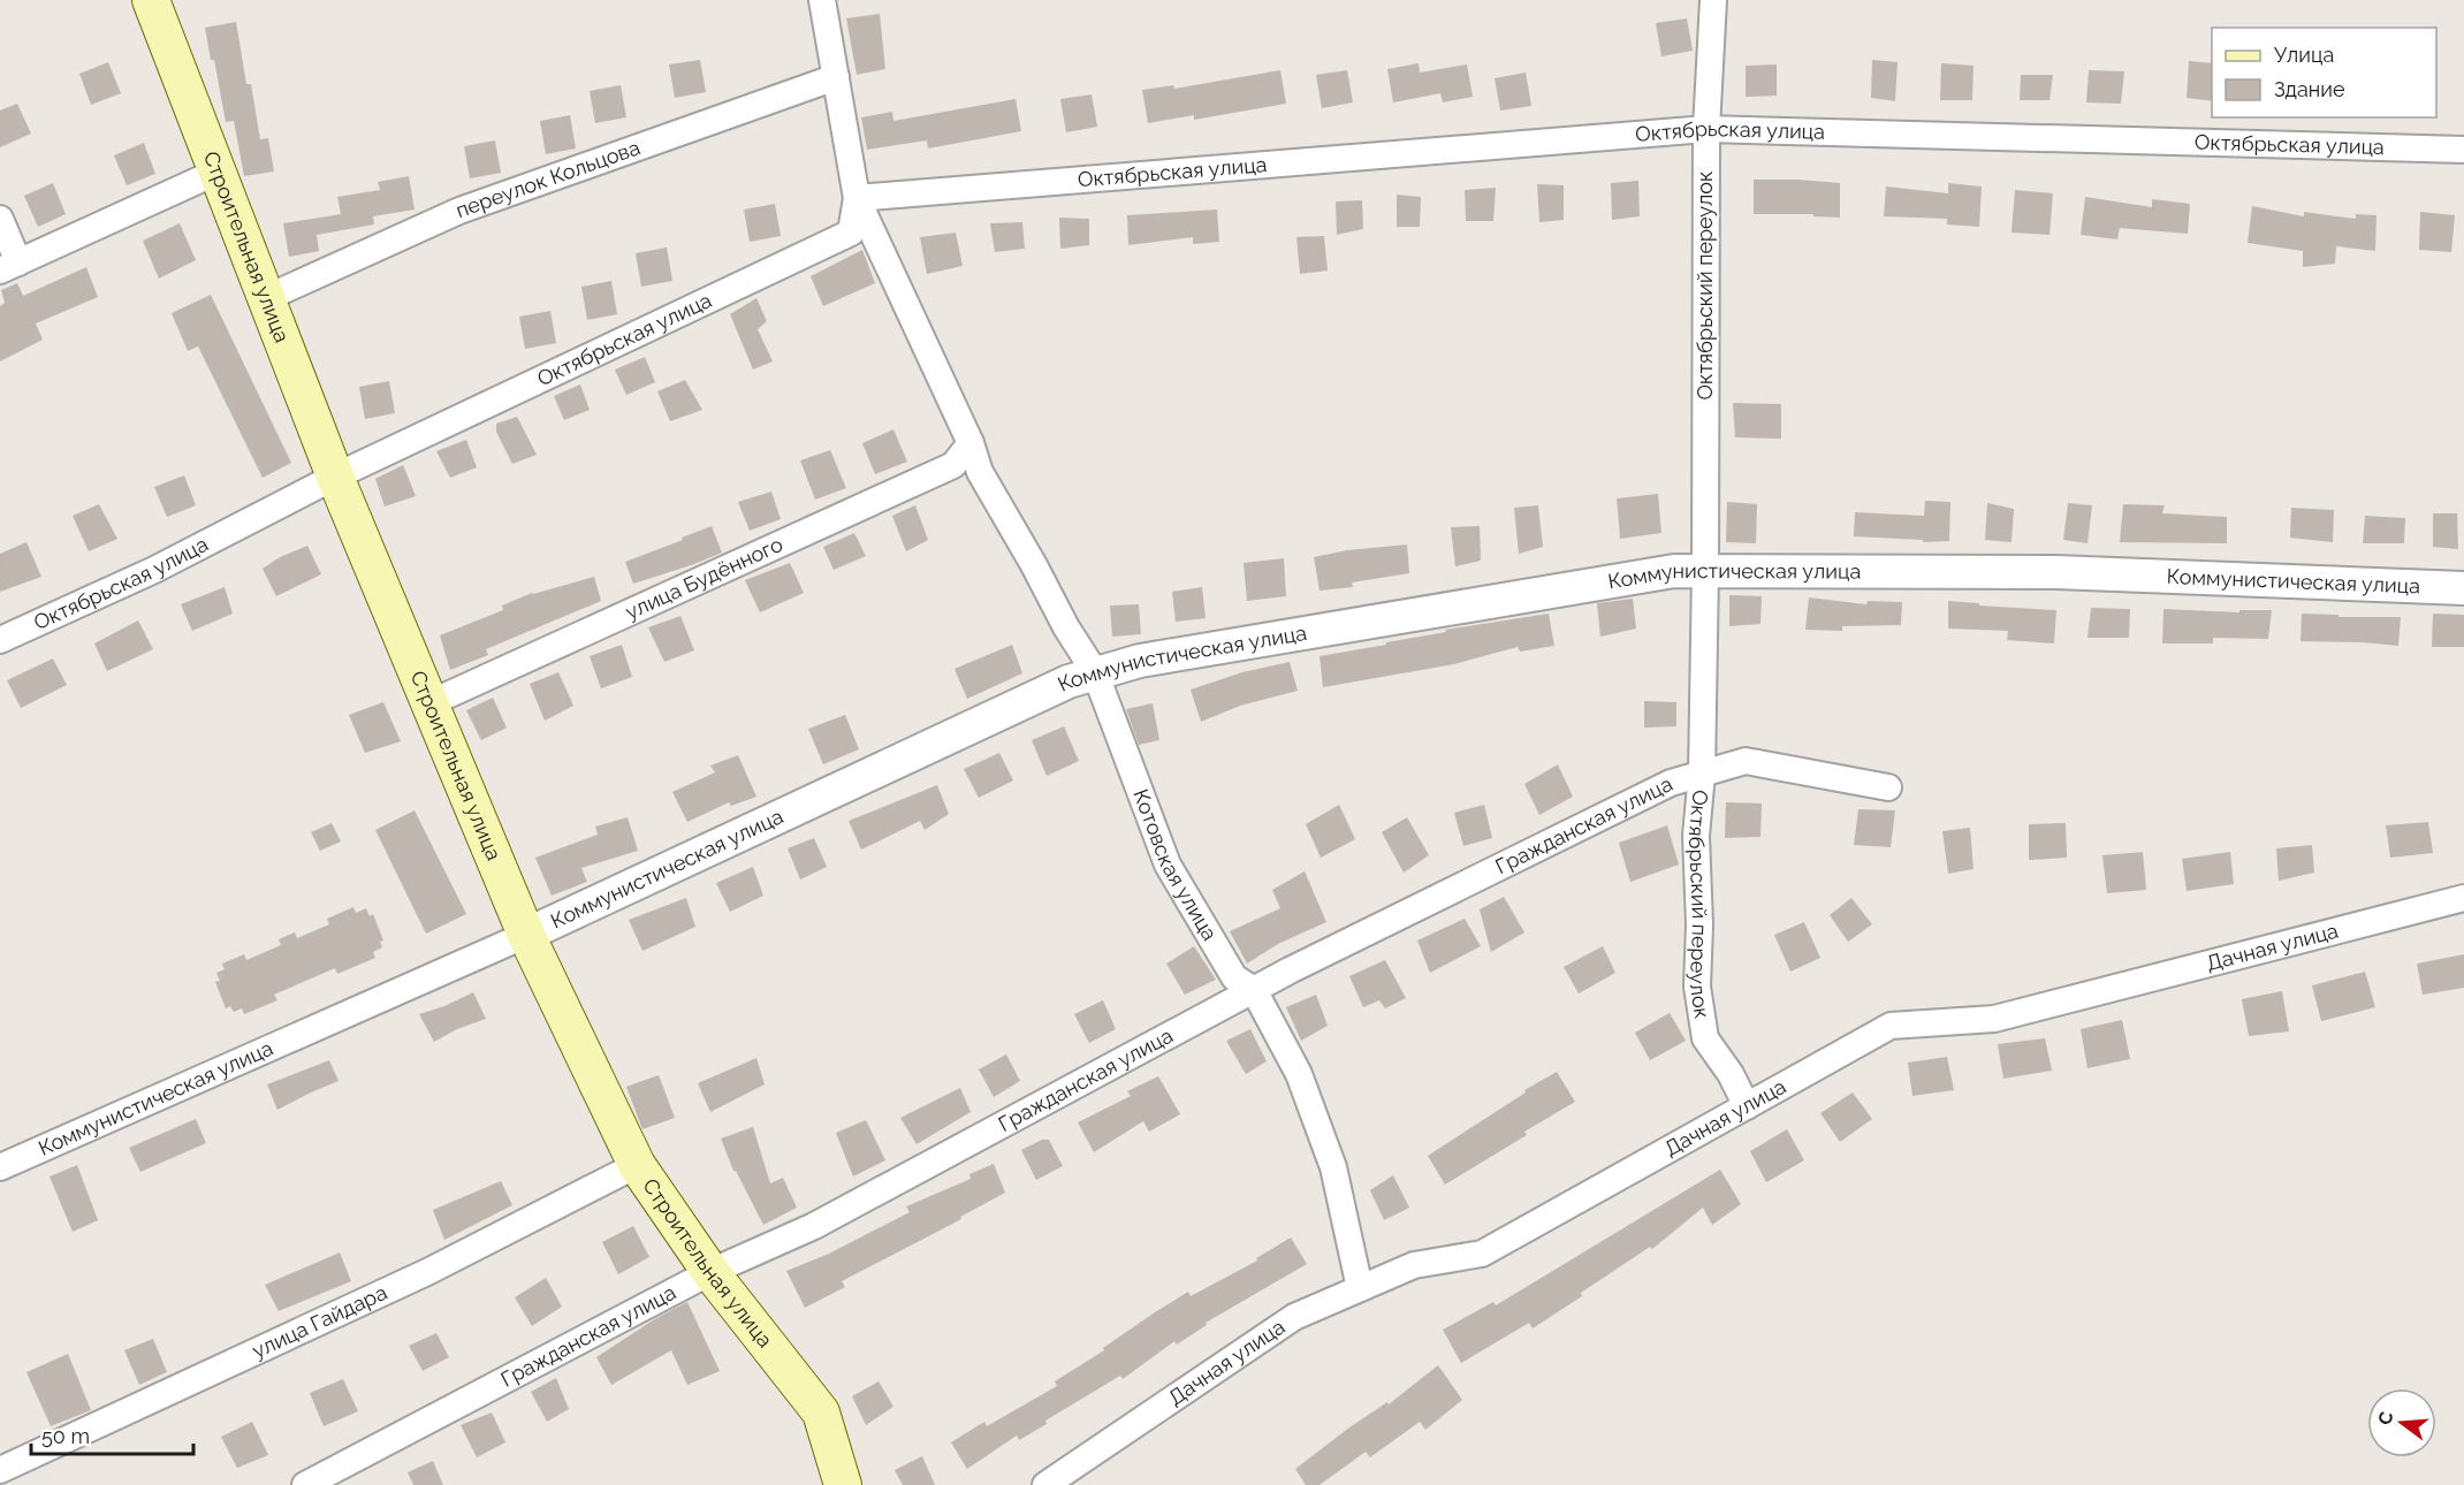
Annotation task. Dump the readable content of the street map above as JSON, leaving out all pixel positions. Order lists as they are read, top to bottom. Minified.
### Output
{"streets":{"main road":["Строительная улица"],"street":["Октябрьская улица","переулок Кольцова","Октябрьский переулок","Коммунистическая улица","улица Будённого","Гражданская улица","Котовская улица","Дачная улица","улица Гайдара"]},"crossings":[["Октябрьская улица","Строительная улица"],["Октябрьская улица","Октябрьский переулок"],["Октябрьская улица","Котовская улица"],["переулок Кольцова","Строительная улица"],["Строительная улица","Коммунистическая улица"],["Строительная улица","улица Будённого"],["Строительная улица","Гражданская улица"],["Строительная улица","улица Гайдара"],["Октябрьский переулок","Коммунистическая улица"],["Октябрьский переулок","Гражданская улица"],["Октябрьский переулок","Дачная улица"],["Коммунистическая улица","Котовская улица"],["улица Будённого","Котовская улица"],["Гражданская улица","Котовская улица"],["Котовская улица","Дачная улица"]],"legend":["Улица","Здание"],"scale_bar":"50 m","north":"left"}
